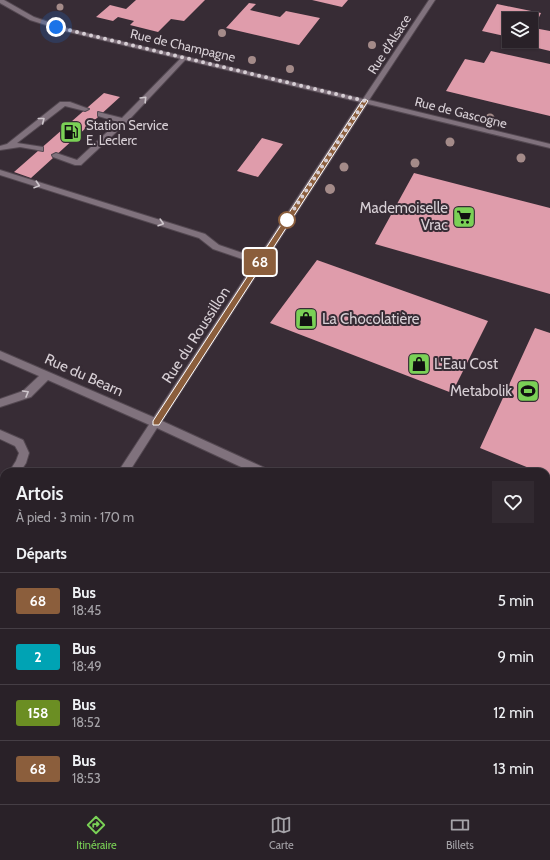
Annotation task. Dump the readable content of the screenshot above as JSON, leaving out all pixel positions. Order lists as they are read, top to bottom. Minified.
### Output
{"streets":{"street":["Rue d'Alsace","Rue de Champagne","Rue de Gascogne","Rue du Roussillon","Rue du Bearn"]},"crossings":[["Rue d'Alsace","Rue de Champagne"],["Rue d'Alsace","Rue de Gascogne"],["Rue d'Alsace","Rue du Roussillon"],["Rue de Champagne","Rue de Gascogne"],["Rue de Champagne","Rue du Roussillon"],["Rue de Gascogne","Rue du Roussillon"],["Rue du Roussillon","Rue du Bearn"]],"places":{"fuel station":["Station Service E. Leclerc"],"supermarket":["Mademoiselle Vrac"],"shop":["La Chocolatière","L'Eau Cost"],"sports":["Metabolik"]},"lines":["bus line 68"],"page":{"on_map":"68","heading":[["Artois","À pied · 3 min · 170 m"],"Départs"],"list":[{"mark":"68","name":"Bus","note":"18:45","value":"5 min"},{"mark":"2","name":"Bus","note":"18:49","value":"9 min"},{"mark":"158","name":"Bus","note":"18:52","value":"12 min"},{"mark":"68","name":"Bus","note":"18:53","value":"13 min"}],"tabs":["Itinéraire","Carte","Billets"]}}
